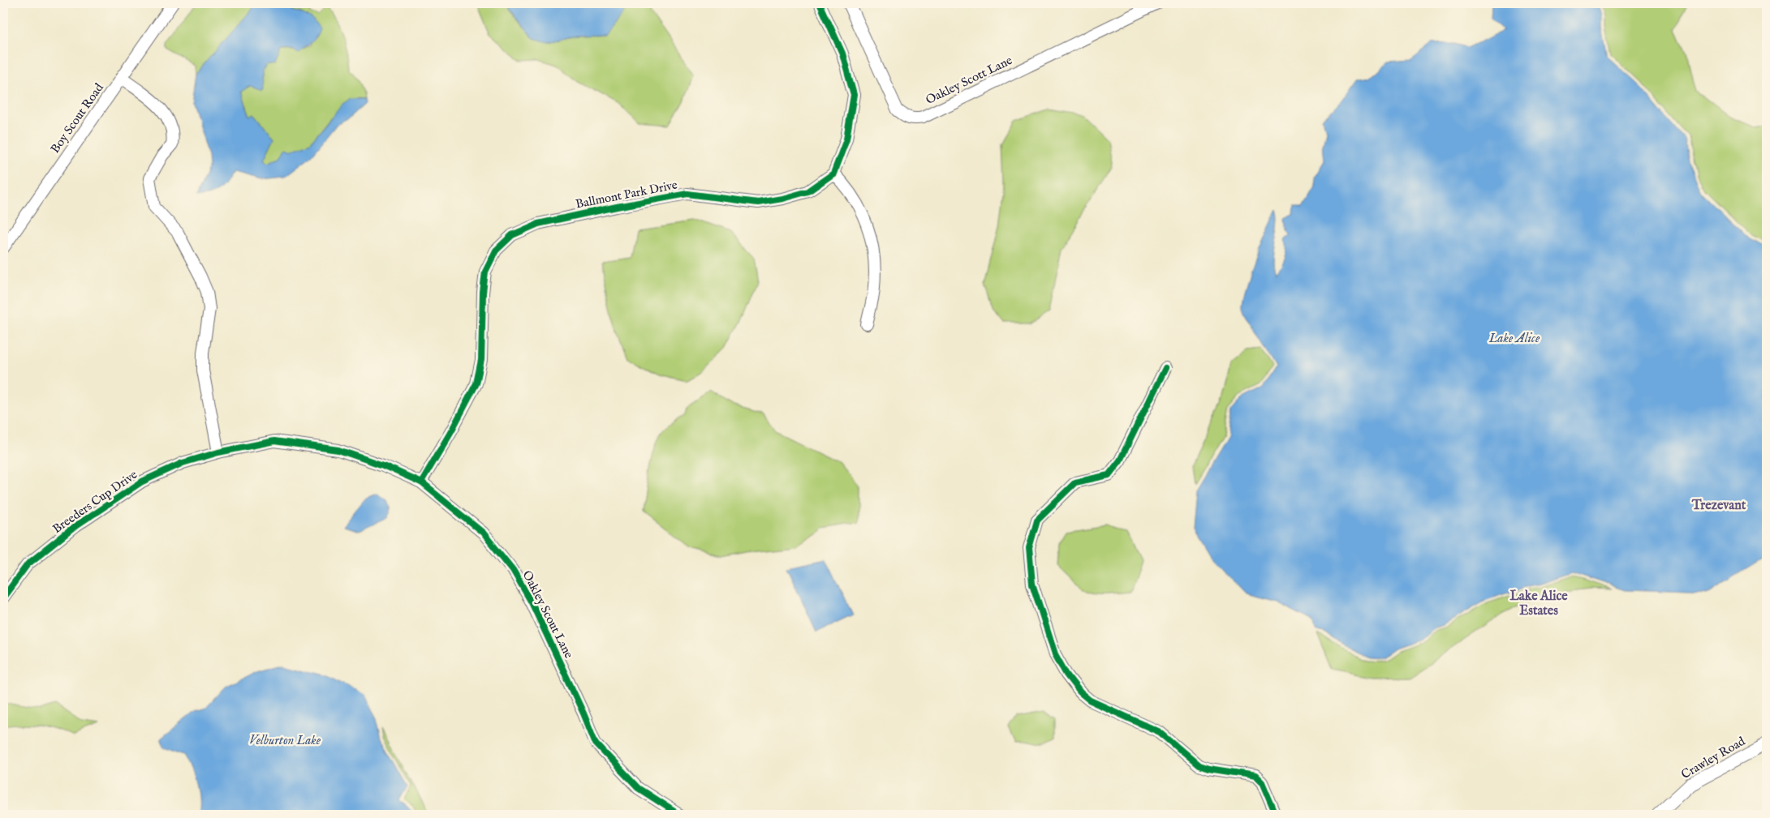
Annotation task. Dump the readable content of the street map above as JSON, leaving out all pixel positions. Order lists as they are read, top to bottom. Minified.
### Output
{"streets":{"street":["Oakley Scott Lane","Boy Scout Road","Ballmont Park Drive","Breeders Cup Drive","Oakley Scout Lane","Crawley Road"]},"crossings":[["Ballmont Park Drive","Oakley Scout Lane"],["Breeders Cup Drive","Oakley Scout Lane"]],"districts":["Trezevant","Lake Alice Estates"],"water":["Lake Alice","Velburton Lake"]}
